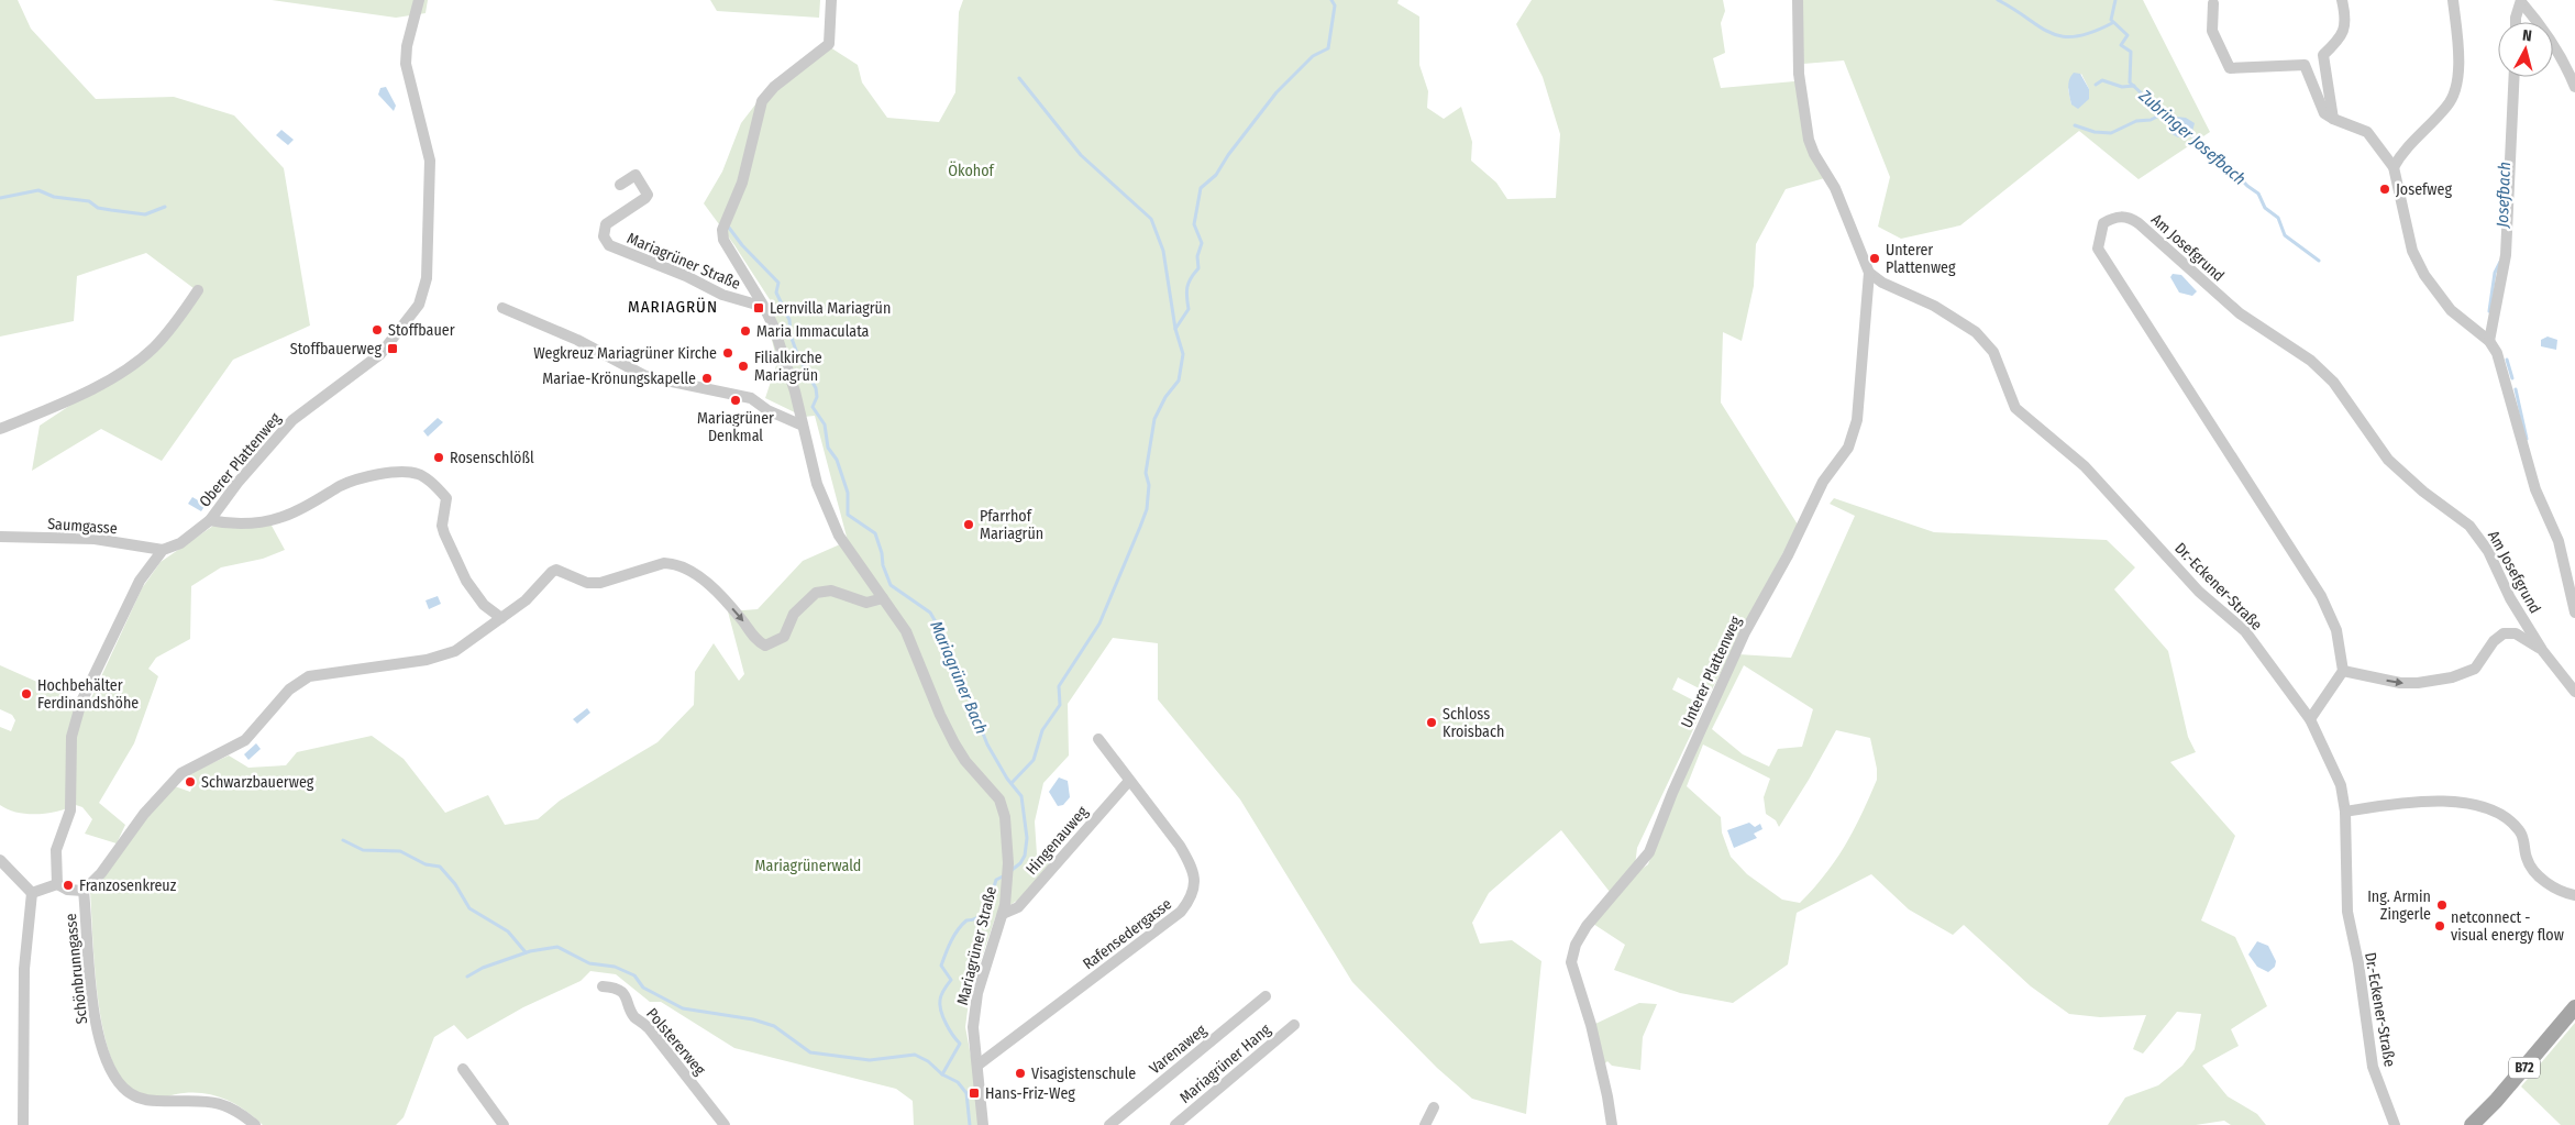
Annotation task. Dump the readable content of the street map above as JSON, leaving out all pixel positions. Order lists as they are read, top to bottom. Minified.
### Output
{"streets":{"main road":["B72"],"street":["Am Josefgrund","Mariagrüner Straße","Oberer Plattenweg","Saumgasse","Dr.-Eckener-Straße","Unterer Plattenweg","Hingenauweg","Rafensedergasse","Schönbrunngasse","Polstererweg","Varenaweg","Mariagrüner Hang"]},"crossings":[["Mariagrüner Straße","Hingenauweg"],["Mariagrüner Straße","Rafensedergasse"],["Oberer Plattenweg","Saumgasse"],["Oberer Plattenweg","Schönbrunngasse"],["Dr.-Eckener-Straße","Unterer Plattenweg"],["Hingenauweg","Rafensedergasse"]],"districts":["MARIAGRÜN"],"water":["Zubringer Josefbach","Josefbach","Mariagrüner Bach"],"parks":["Ökohof","Mariagrünerwald"],"places":{"other":["Josefweg","Unterer Plattenweg","Stoffbauer","Maria Immaculata","Wegkreuz Mariagrüner Kirche","Filialkirche Mariagrün","Mariae-Krönungskapelle","Mariagrüner Denkmal","Rosenschlößl","Pfarrhof Mariagrün","Hochbehälter Ferdinandshöhe","Schloss Kroisbach","Schwarzbauerweg","Franzosenkreuz","Ing. Armin Zingerle","netconnect - visual energy flow","Visagistenschule"],"transit":["Lernvilla Mariagrün","Stoffbauerweg","Hans-Friz-Weg"]},"north":"top"}
